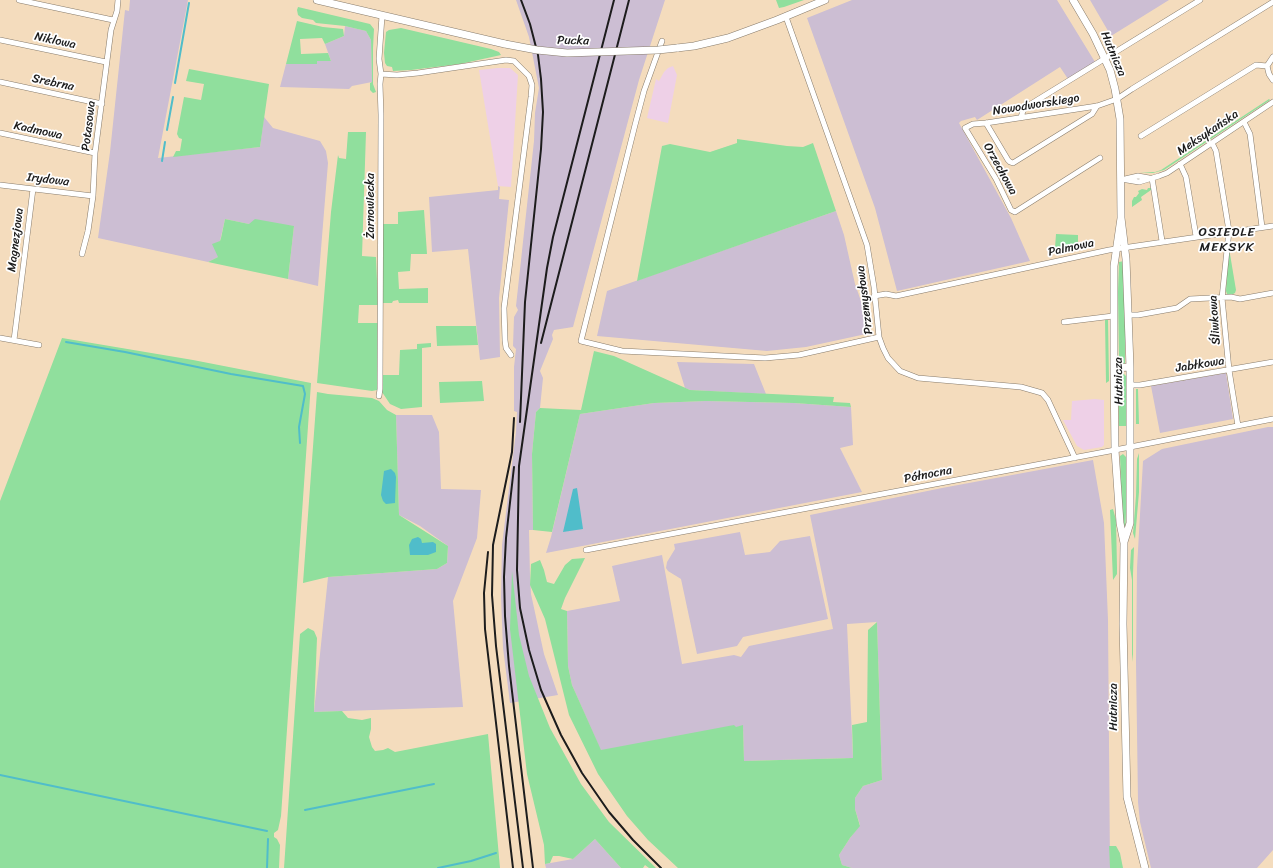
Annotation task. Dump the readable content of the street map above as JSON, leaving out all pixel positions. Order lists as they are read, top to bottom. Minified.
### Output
{"streets":{"main road":["Pucka","Hutnicza"],"street":["Niklowa","Srebrna","Nowodworskiego","Potasowa","Kadmowa","Meksykańska","Orzechowa","Irydowa","Żarnowiecka","Magnezjowa","Palmowa","Przemysłowa","Śliwkowa","Jabłkowa","Północna"]},"crossings":[["Niklowa","Potasowa"],["Pucka","Żarnowiecka"],["Pucka","Przemysłowa"],["Hutnicza","Nowodworskiego"],["Hutnicza","Meksykańska"],["Hutnicza","Palmowa"],["Hutnicza","Jabłkowa"],["Hutnicza","Północna"],["Srebrna","Potasowa"],["Nowodworskiego","Orzechowa"],["Potasowa","Kadmowa"],["Potasowa","Irydowa"],["Meksykańska","Śliwkowa"],["Irydowa","Magnezjowa"],["Palmowa","Przemysłowa"],["Palmowa","Śliwkowa"],["Przemysłowa","Północna"],["Śliwkowa","Jabłkowa"],["Śliwkowa","Północna"]],"districts":["OSIEDLE MEKSYK"]}
